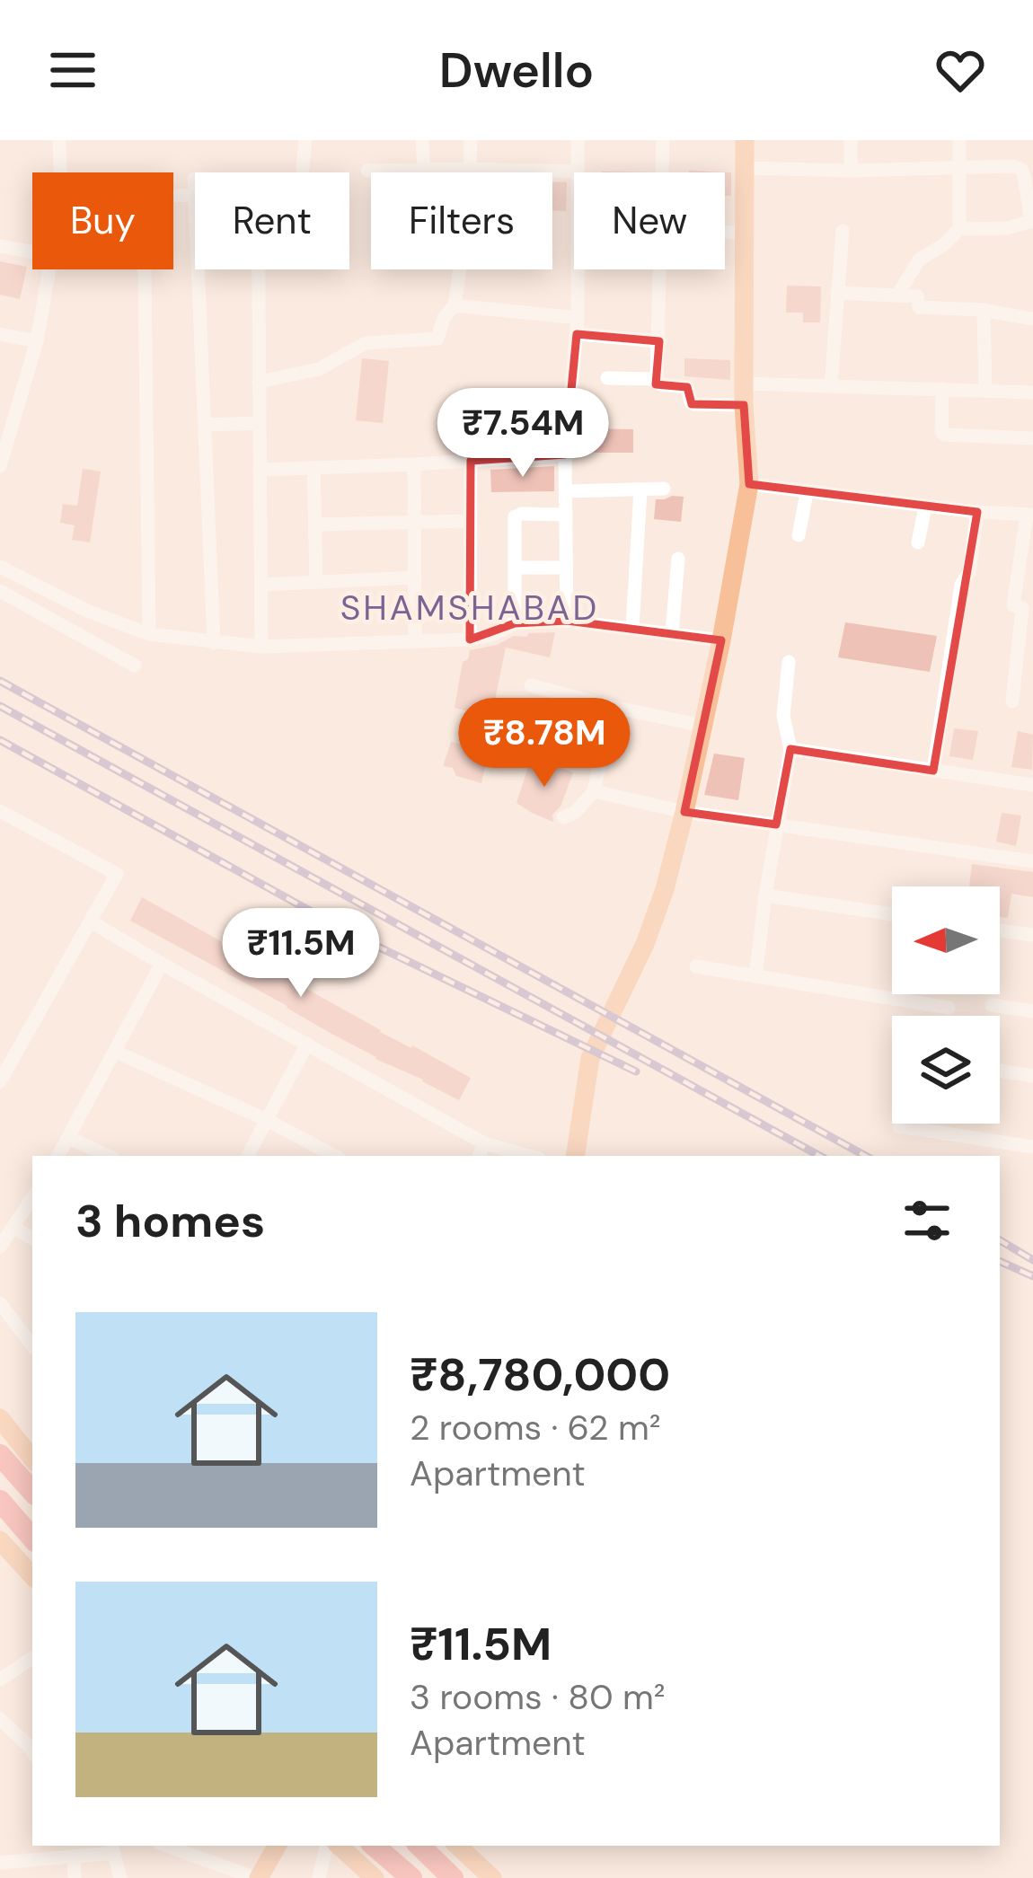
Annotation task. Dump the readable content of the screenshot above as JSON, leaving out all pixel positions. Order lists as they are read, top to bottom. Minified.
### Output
{"districts":["SHAMSHABAD"],"north":"left","page":{"header":"Dwello","chip":["Buy","Rent","Filters","New"],"price":["₹7.54M","₹8.78M","₹11.5M"],"heading":"3 homes","list":[{"name":"₹8,780,000","note":"2 rooms · 62 m² · Apartment"},{"name":"₹11.5M","note":"3 rooms · 80 m² · Apartment"}]}}
